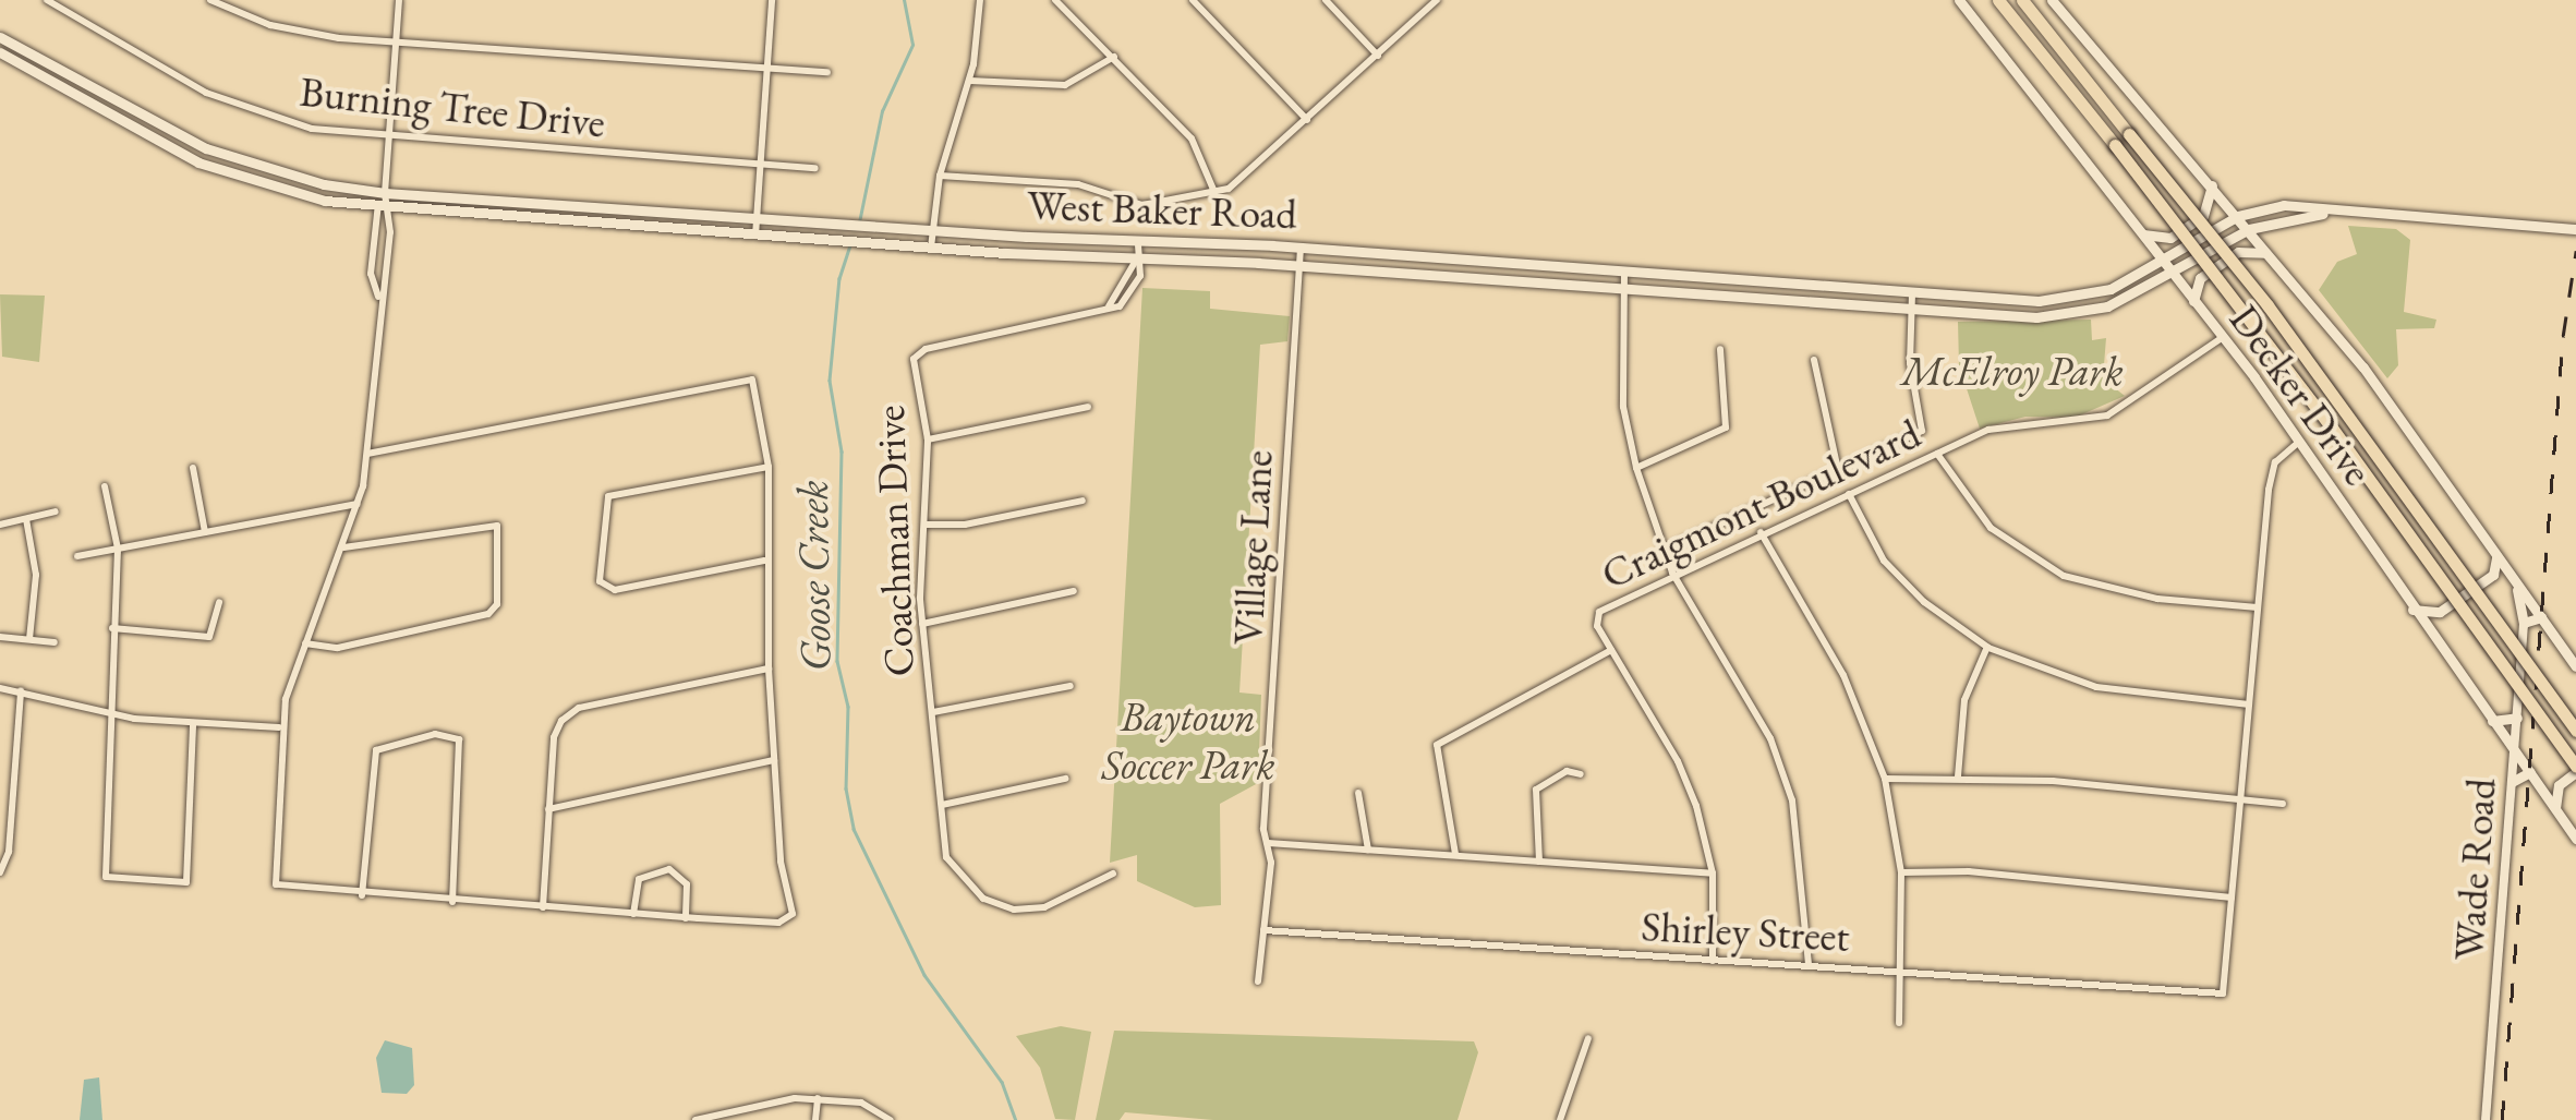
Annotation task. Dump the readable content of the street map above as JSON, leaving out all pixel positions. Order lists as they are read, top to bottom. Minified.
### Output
{"streets":{"highway":["Decker Drive"],"main road":["West Baker Road"],"street":["Burning Tree Drive","Craigmont Boulevard","Coachman Drive","Village Lane","Wade Road","Shirley Street"]},"crossings":[["West Baker Road","Decker Drive"],["West Baker Road","Coachman Drive"],["West Baker Road","Village Lane"],["Decker Drive","Craigmont Boulevard"],["Decker Drive","Wade Road"],["Village Lane","Shirley Street"]],"water":["Goose Creek"],"parks":["McElroy Park","Baytown Soccer Park"]}
